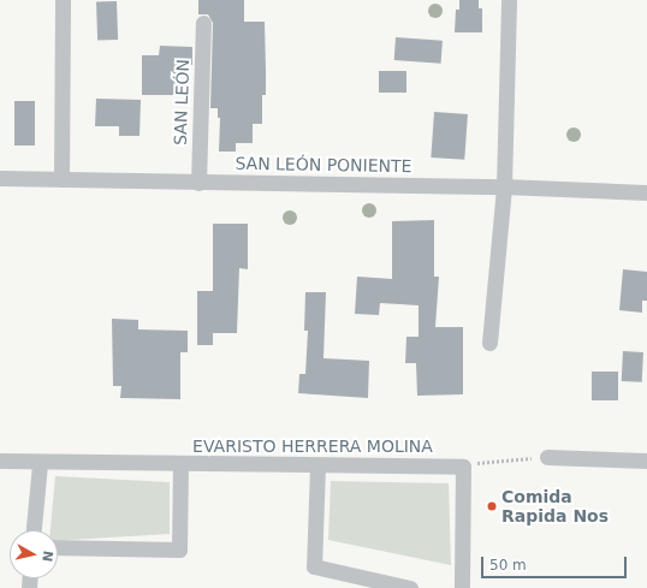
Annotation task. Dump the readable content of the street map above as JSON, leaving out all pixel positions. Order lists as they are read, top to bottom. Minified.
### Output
{"streets":{"street":["SAN LEÓN","SAN LEÓN PONIENTE","EVARISTO HERRERA MOLINA"]},"crossings":[["SAN LEÓN","SAN LEÓN PONIENTE"]],"places":["Comida Rapida Nos"],"scale_bar":"50 m","north":"right"}
